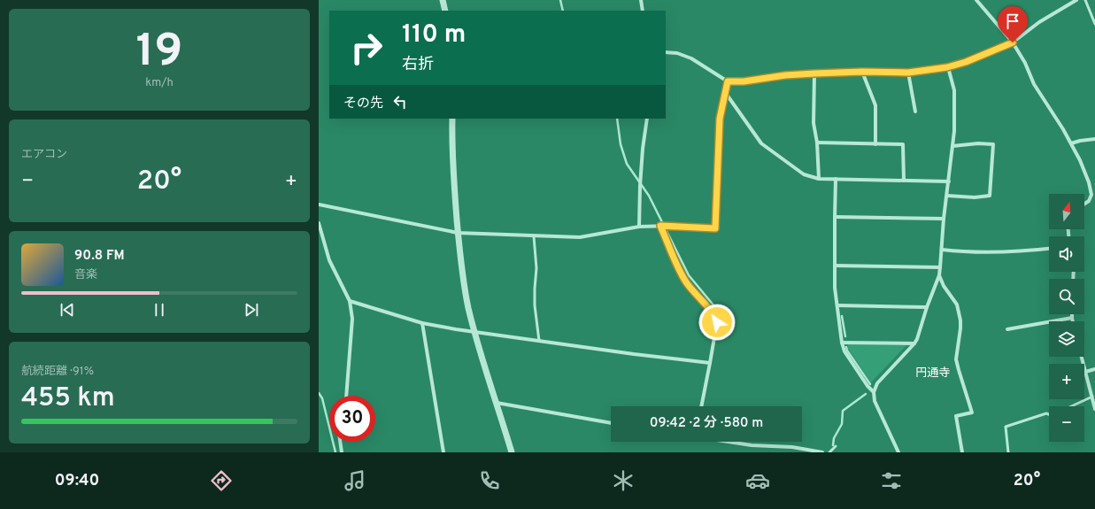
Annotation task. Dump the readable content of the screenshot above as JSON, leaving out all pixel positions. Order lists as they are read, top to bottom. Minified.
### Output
{"districts":["円通寺"],"north":"top","page":{"tile":[["19","km/h"],"エアコン",["航続距離 · 91%","455 km"]],"turn":["110 m","右折"],"then":"その先","heat":["−","20°","+"],"map_buttons":["+","−"],"song":["90.8 FM","音楽"],"limit":"30","trip":"09:42 · 2 分 · 580 m","tabs":["09:40","20°"]}}
